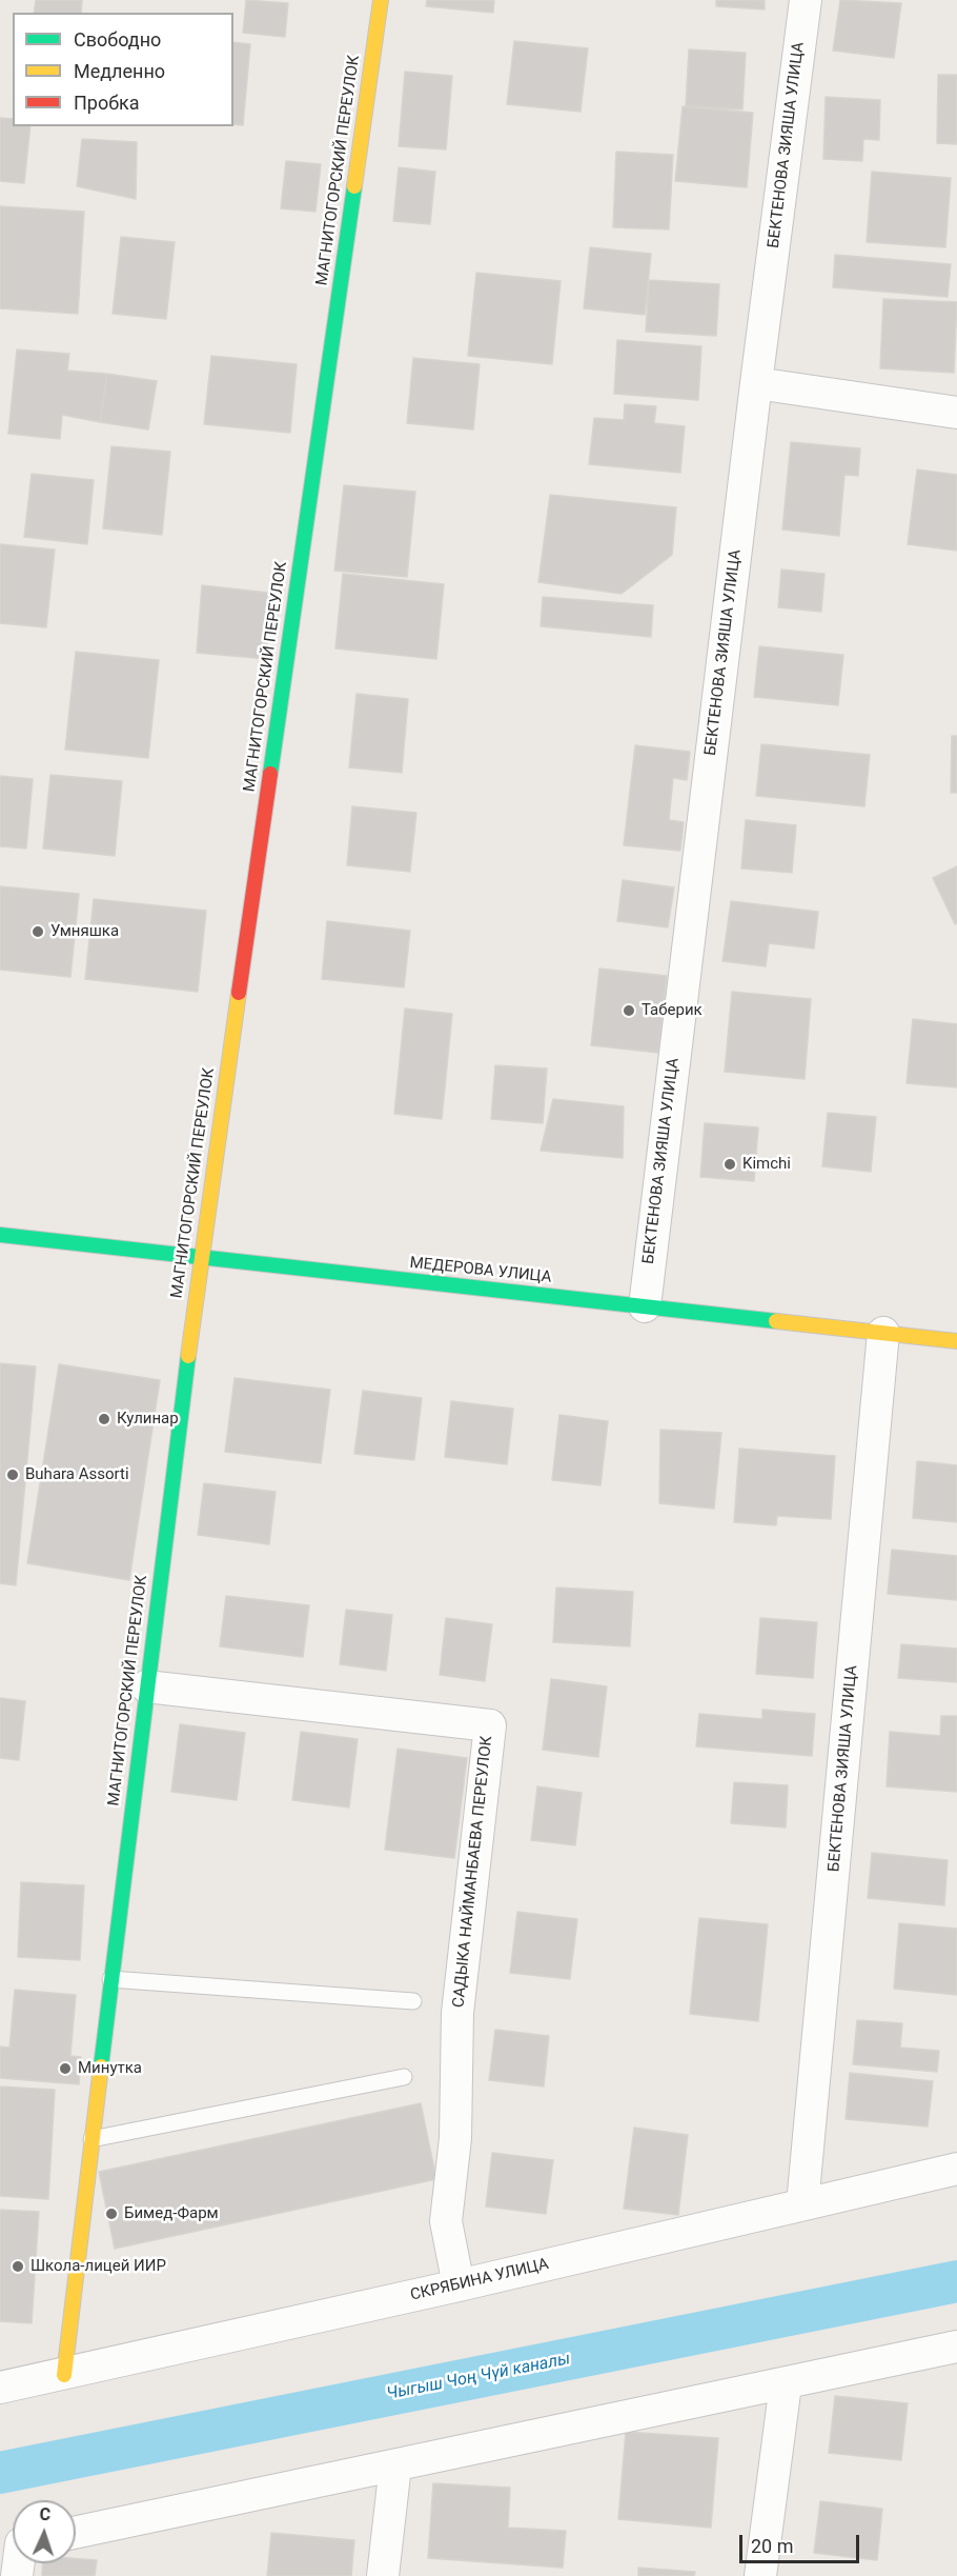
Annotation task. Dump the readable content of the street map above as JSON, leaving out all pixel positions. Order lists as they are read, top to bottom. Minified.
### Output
{"streets":{"street":["БЕКТЕНОВА ЗИЯША УЛИЦА","МАГНИТОГОРСКИЙ ПЕРЕУЛОК","МЕДЕРОВА УЛИЦА","САДЫКА НАЙМАНБАЕВА ПЕРЕУЛОК","СКРЯБИНА УЛИЦА"]},"crossings":[["БЕКТЕНОВА ЗИЯША УЛИЦА","МЕДЕРОВА УЛИЦА"],["БЕКТЕНОВА ЗИЯША УЛИЦА","СКРЯБИНА УЛИЦА"],["МАГНИТОГОРСКИЙ ПЕРЕУЛОК","МЕДЕРОВА УЛИЦА"],["МАГНИТОГОРСКИЙ ПЕРЕУЛОК","САДЫКА НАЙМАНБАЕВА ПЕРЕУЛОК"],["МАГНИТОГОРСКИЙ ПЕРЕУЛОК","СКРЯБИНА УЛИЦА"],["САДЫКА НАЙМАНБАЕВА ПЕРЕУЛОК","СКРЯБИНА УЛИЦА"]],"water":["Чыгыш Чоң Чүй каналы"],"places":["Умняшка","Таберик","Kimchi","Кулинар","Buhara Assorti","Минутка","Бимед-Фарм","Школа-лицей ИИР"],"legend":["Свободно","Медленно","Пробка"],"scale_bar":"20 m","north":"top"}
